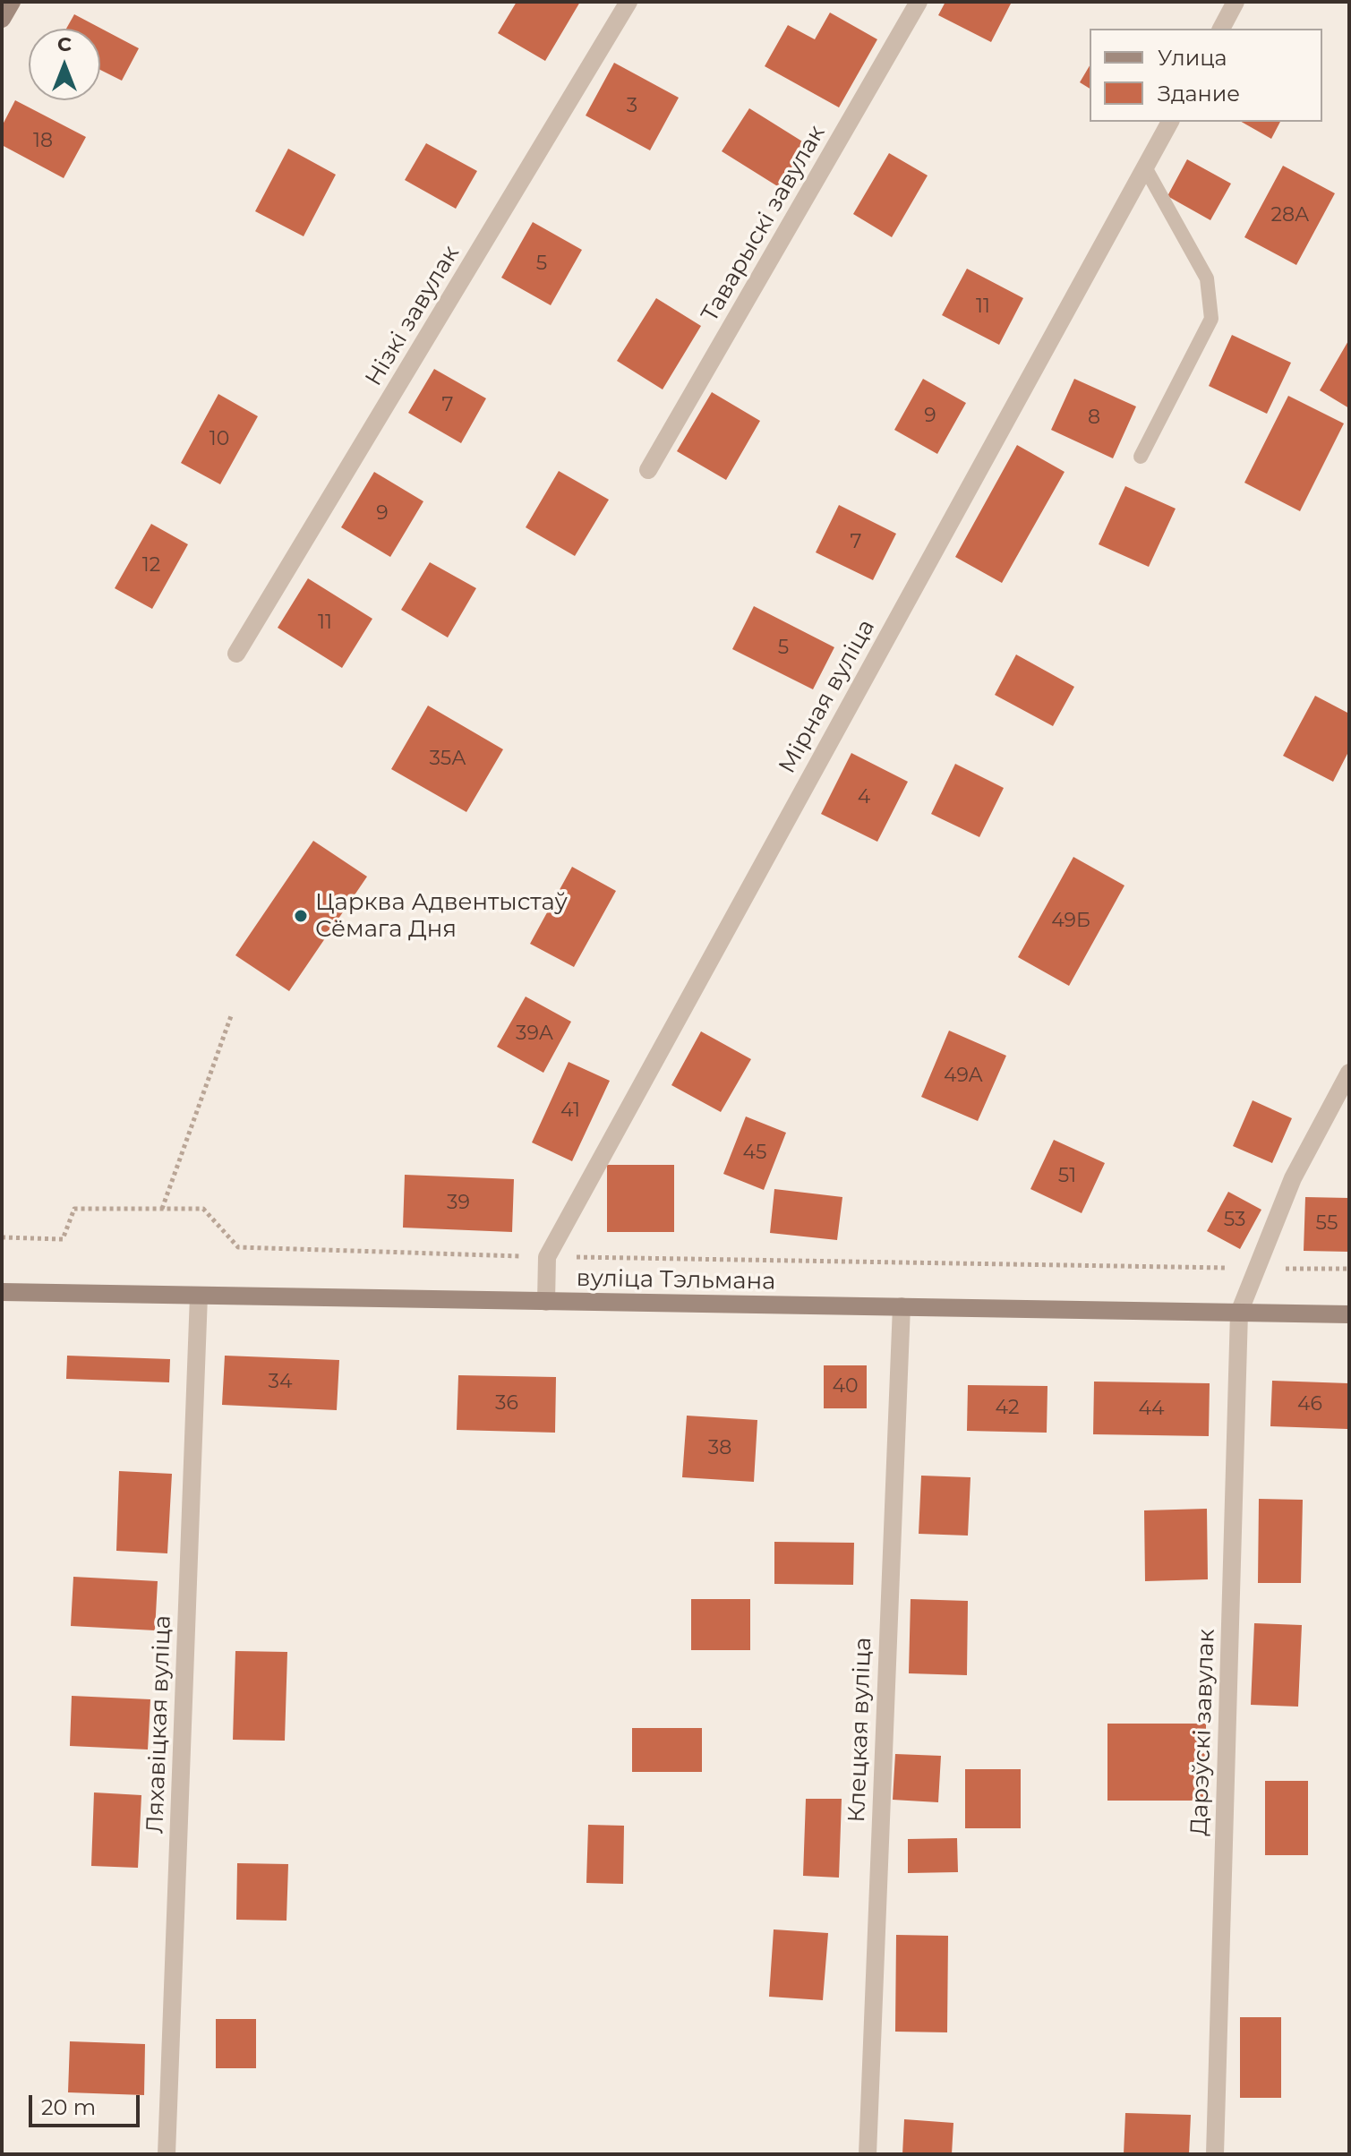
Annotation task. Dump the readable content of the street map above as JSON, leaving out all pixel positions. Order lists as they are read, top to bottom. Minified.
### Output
{"streets":{"main road":["вуліца Тэльмана"],"street":["Таварыскі завулак","Нізкі завулак","Мірная вуліца","Ляхавіцкая вуліца","Клецкая вуліца","Дарэўскі завулак"]},"crossings":[["Мірная вуліца","вуліца Тэльмана"],["вуліца Тэльмана","Ляхавіцкая вуліца"],["вуліца Тэльмана","Клецкая вуліца"],["вуліца Тэльмана","Дарэўскі завулак"]],"places":["Царква Адвентыстаў Сёмага Дня"],"house_numbers":["3","18","28А","5","11","7","9","8","10","9","7","12","11","5","35А","4","49Б","39А","49А","41","45","51","39","53","55","34","40","36","46","42","44","38"],"legend":["Улица","Здание"],"scale_bar":"20 m","north":"top"}
